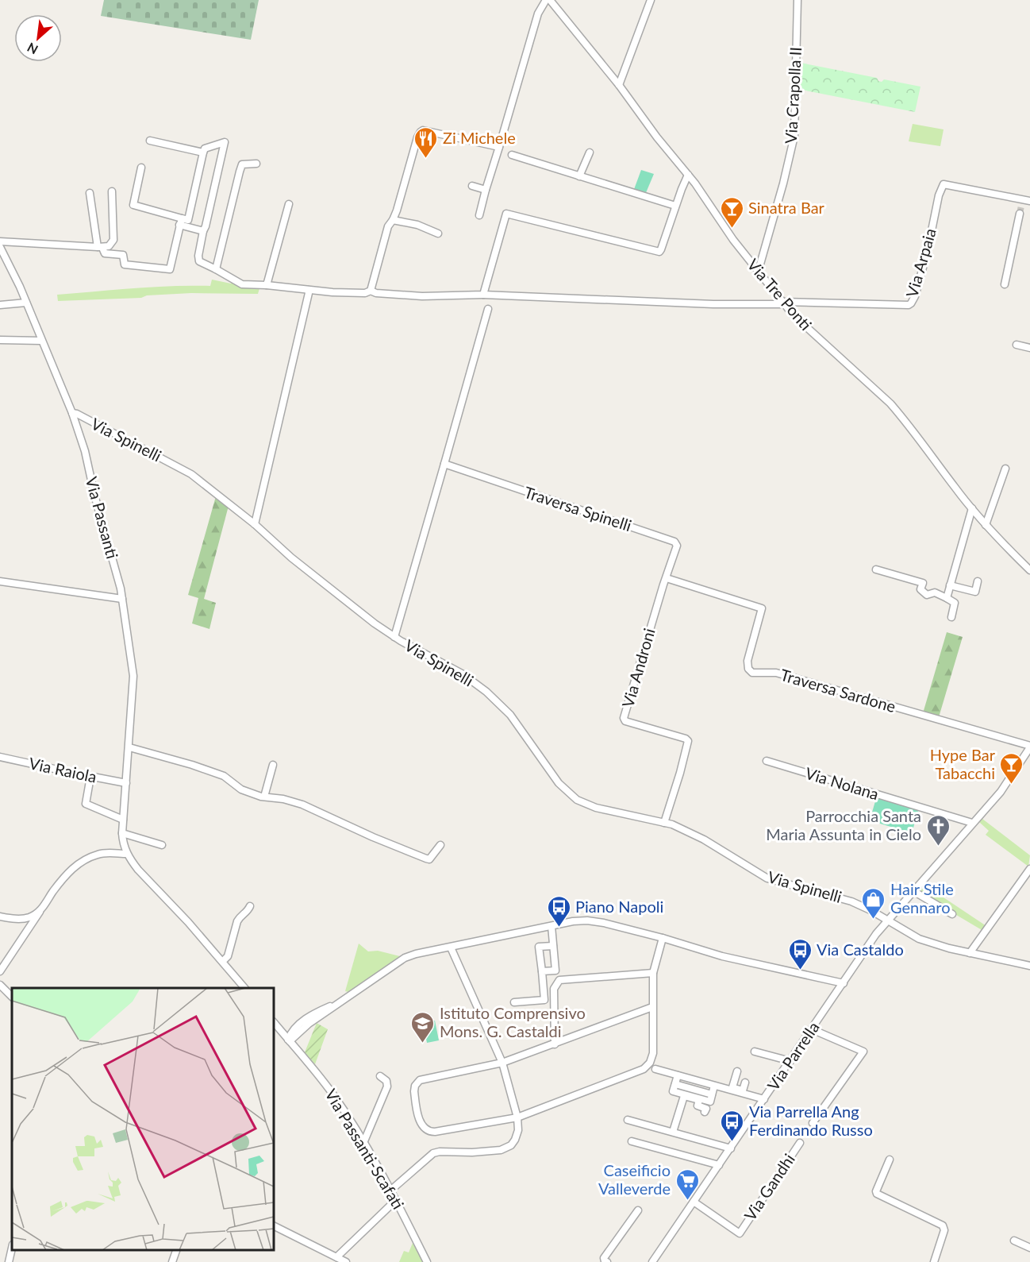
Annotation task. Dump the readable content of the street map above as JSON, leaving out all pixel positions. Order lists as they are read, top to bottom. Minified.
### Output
{"streets":{"street":["Via Crapolla II","Via Arpaia","Via Tre Ponti","Via Spinelli","Traversa Spinelli","Via Passanti","Via Androni","Traversa Sardone","Via Raiola","Via Nolana","Via Parrella","Via Passanti-Scafati","Via Gandhi"]},"crossings":[["Via Crapolla II","Via Tre Ponti"],["Via Arpaia","Via Tre Ponti"],["Via Spinelli","Via Passanti"],["Via Spinelli","Via Androni"],["Via Spinelli","Via Parrella"],["Traversa Spinelli","Via Androni"],["Traversa Spinelli","Traversa Sardone"],["Via Passanti","Via Raiola"],["Via Androni","Traversa Sardone"],["Via Parrella","Via Gandhi"]],"places":{"restaurant":["Zi Michele"],"bar":["Sinatra Bar","Hype Bar Tabacchi"],"church":["Parrocchia Santa Maria Assunta in Cielo"],"shop":["Hair Stile Gennaro"],"bus stop":["Piano Napoli","Via Castaldo","Via Parrella Ang Ferdinando Russo"],"school or university":["Istituto Comprensivo Mons. G. Castaldi"],"supermarket":["Caseificio Valleverde"]},"north":"bottom left"}
